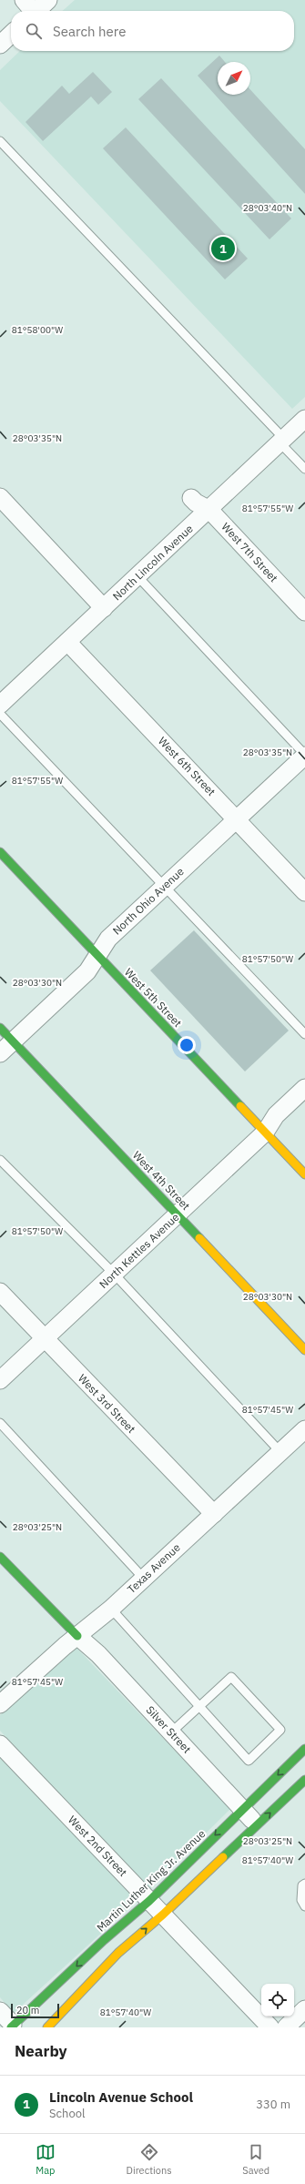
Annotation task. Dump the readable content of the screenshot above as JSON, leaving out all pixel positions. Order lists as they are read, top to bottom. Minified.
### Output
{"streets":{"street":["West 7th Street","North Lincoln Avenue","West 6th Street","North Ohio Avenue","West 5th Street","West 4th Street","North Kettles Avenue","West 3rd Street","Texas Avenue","Silver Street","West 2nd Street","Martin Luther King Jr. Avenue"]},"crossings":[["West 7th Street","North Lincoln Avenue"],["North Lincoln Avenue","West 6th Street"],["West 6th Street","North Ohio Avenue"],["North Ohio Avenue","West 5th Street"],["North Ohio Avenue","West 4th Street"],["West 5th Street","North Kettles Avenue"],["West 4th Street","North Kettles Avenue"],["North Kettles Avenue","West 3rd Street"],["West 3rd Street","Texas Avenue"],["Texas Avenue","Silver Street"],["Silver Street","Martin Luther King Jr. Avenue"],["West 2nd Street","Martin Luther King Jr. Avenue"]],"scale_bar":"20 m","north":"top right","page":{"search":"Search here","pins":"1","scale":"20 m","heading":"Nearby","list":[{"mark":"1","name":"Lincoln Avenue School","note":"School","value":"330 m"}],"nav":["Map","Directions","Saved"]},"coordinates":["28°03'40\"N","81°58'00\"W","28°03'35\"N","81°57'55\"W","81°57'50\"W","28°03'30\"N","81°57'45\"W","28°03'25\"N","81°57'40\"W"]}
